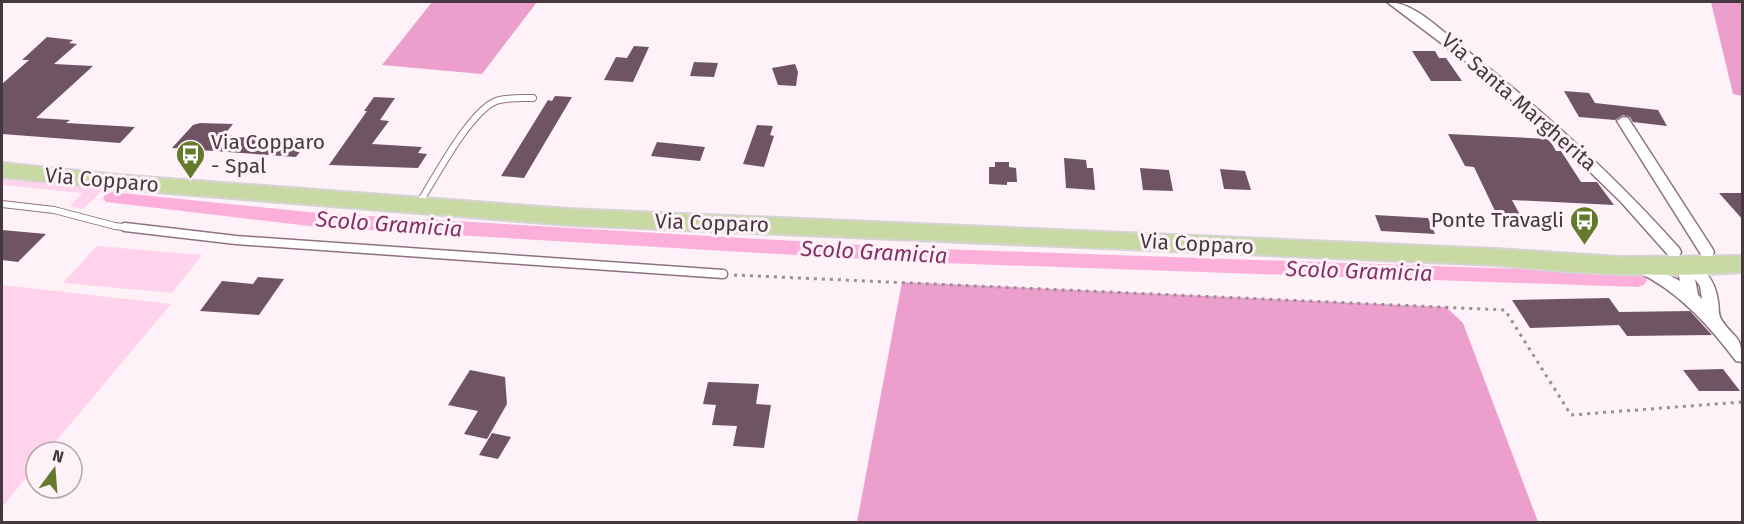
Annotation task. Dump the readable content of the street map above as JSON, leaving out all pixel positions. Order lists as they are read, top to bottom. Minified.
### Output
{"streets":{"main road":["Via Copparo"],"street":["Via Santa Margherita"]},"crossings":[["Via Santa Margherita","Via Copparo"]],"water":["Scolo Gramicia"],"places":{"bus stop":["Via Copparo - Spal","Ponte Travagli"]},"north":"top"}
